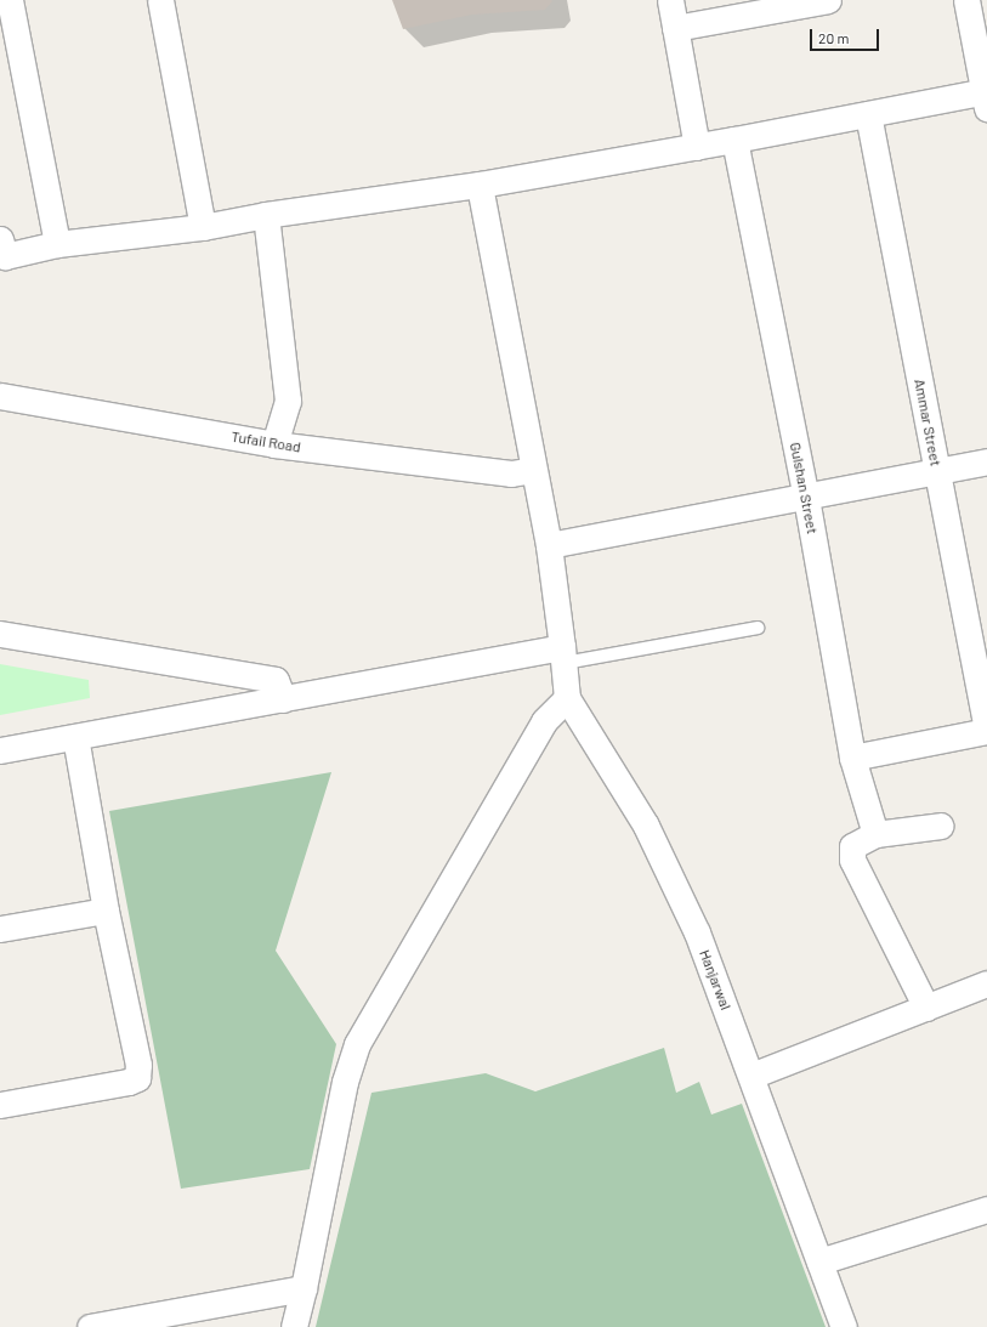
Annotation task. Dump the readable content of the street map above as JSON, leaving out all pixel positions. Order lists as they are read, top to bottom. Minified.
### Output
{"streets":{"street":["Ammar Street","Tufail Road","Gulshan Street","Hanjarwal"]},"crossings":[["Tufail Road","Hanjarwal"]],"scale_bar":"20 m"}
